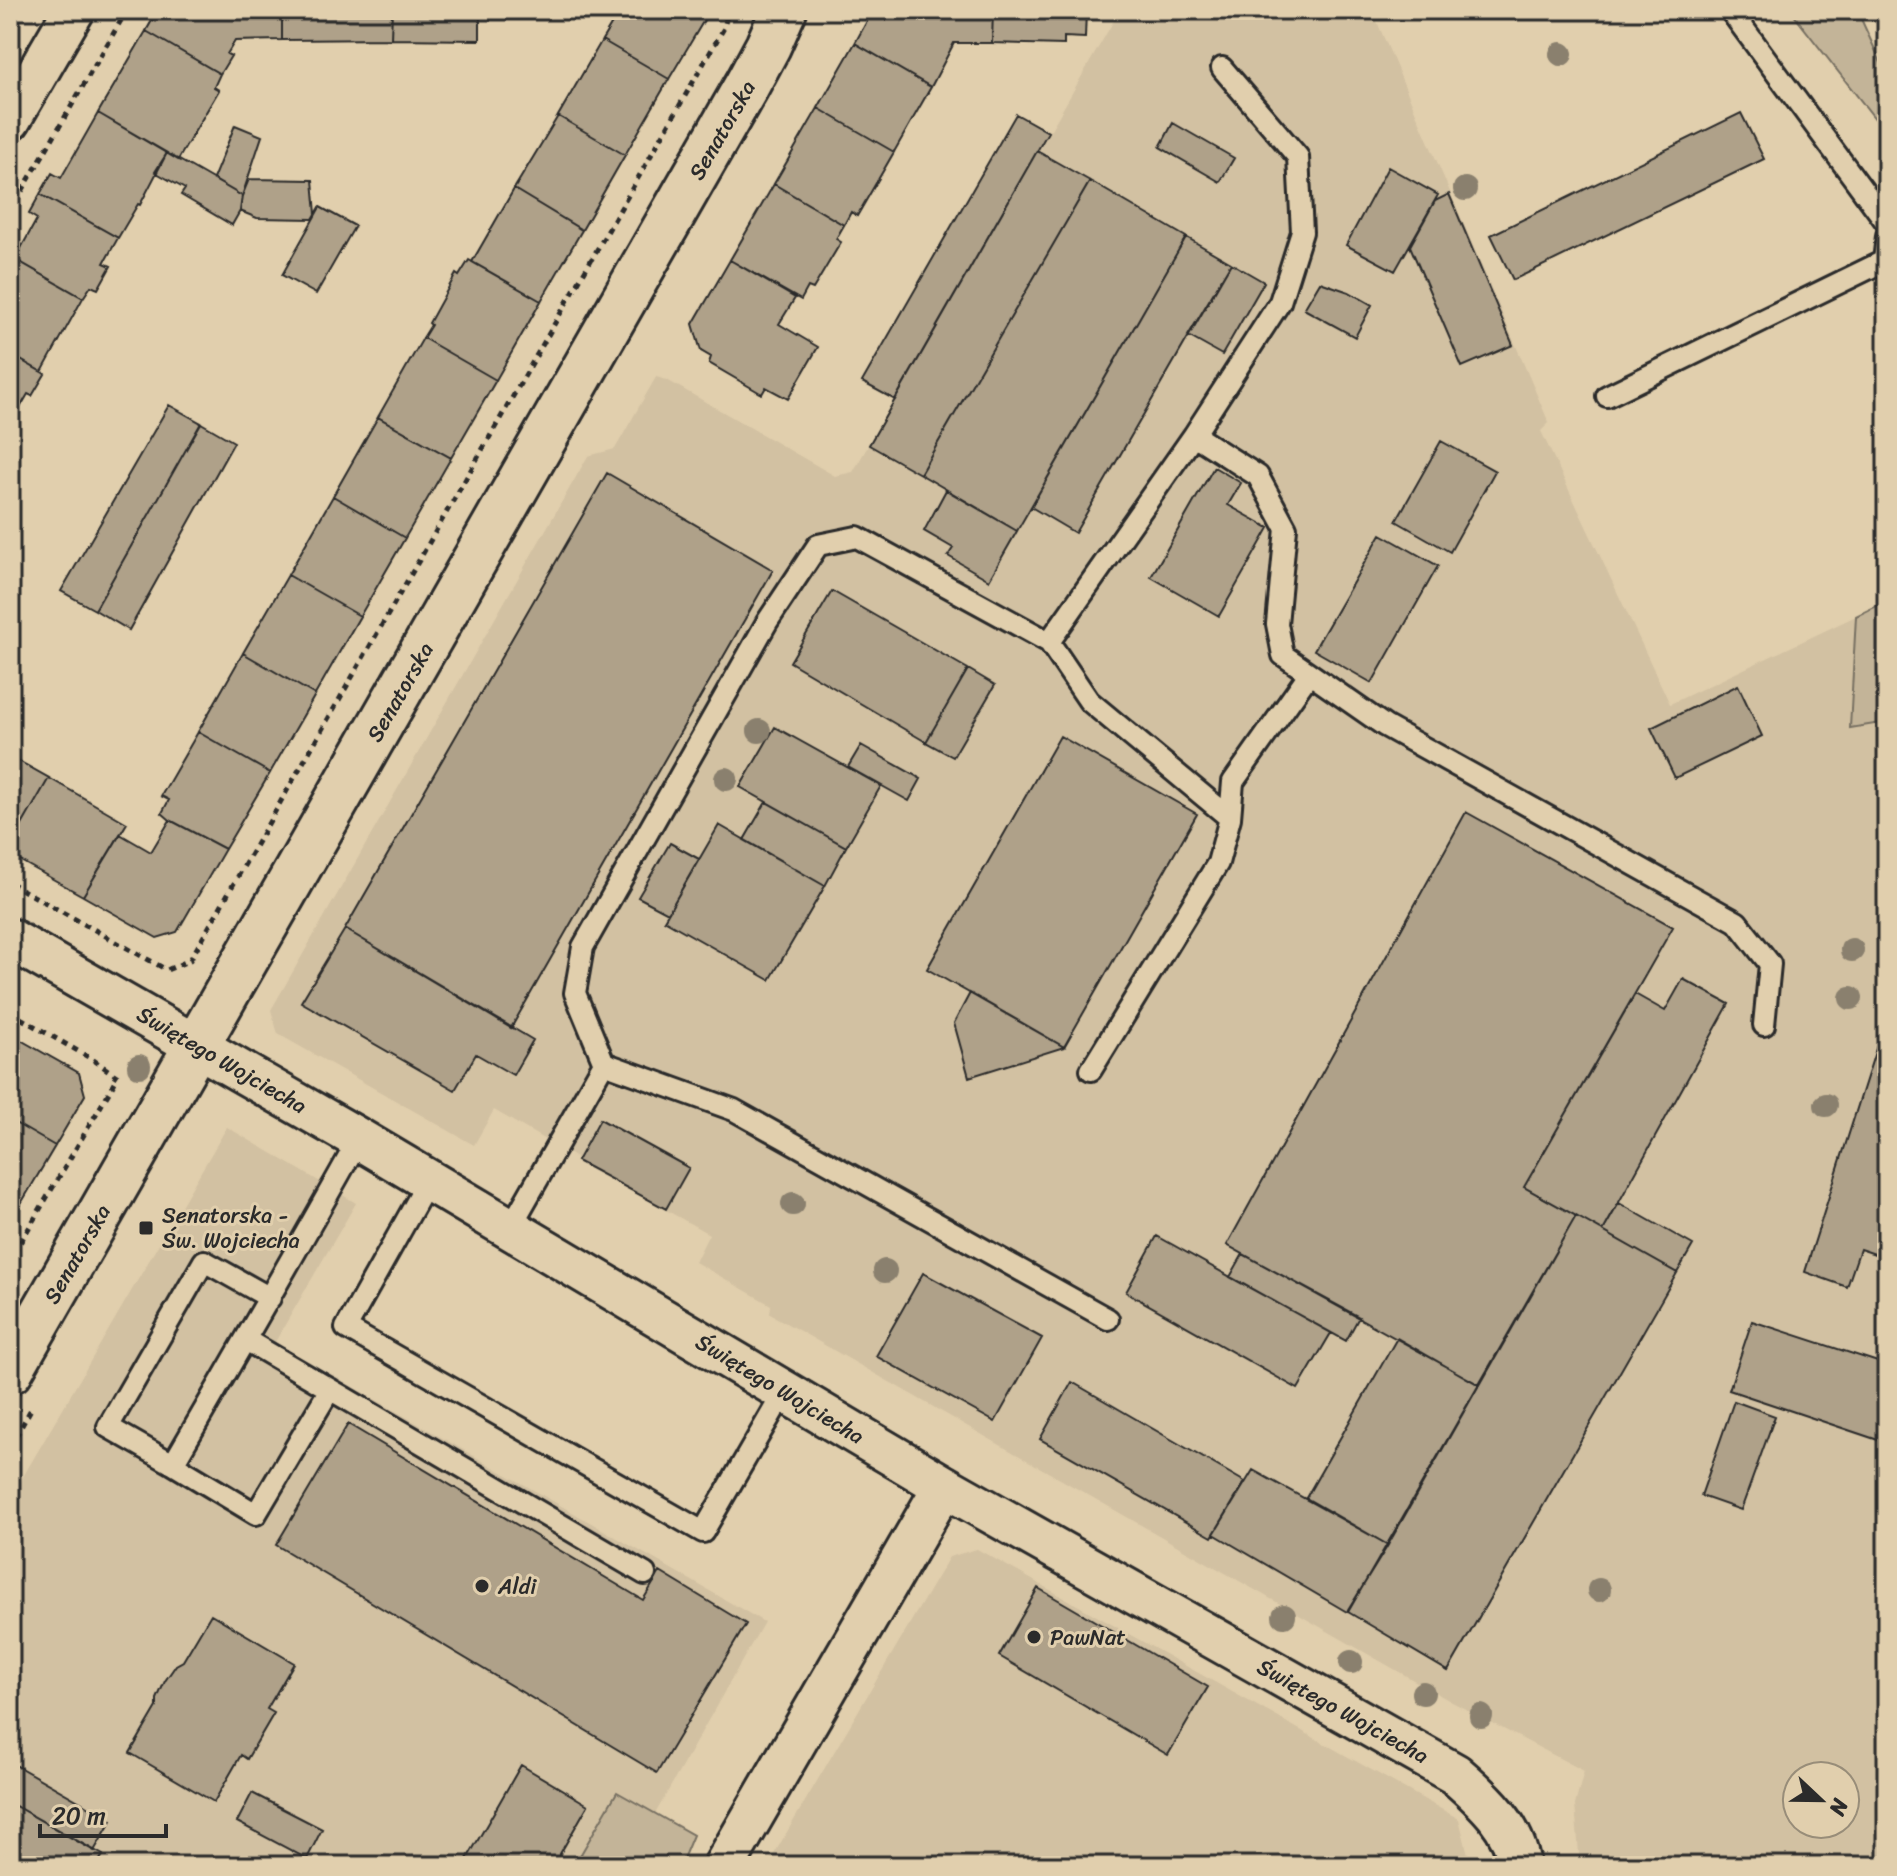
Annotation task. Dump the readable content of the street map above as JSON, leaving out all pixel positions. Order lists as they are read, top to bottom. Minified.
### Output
{"streets":{"street":["Senatorska","Świętego Wojciecha"]},"crossings":[["Senatorska","Świętego Wojciecha"]],"places":{"transit":["Senatorska - Św. Wojciecha"],"other":["Aldi","PawNat"]},"scale_bar":"20 m","north":"right"}
